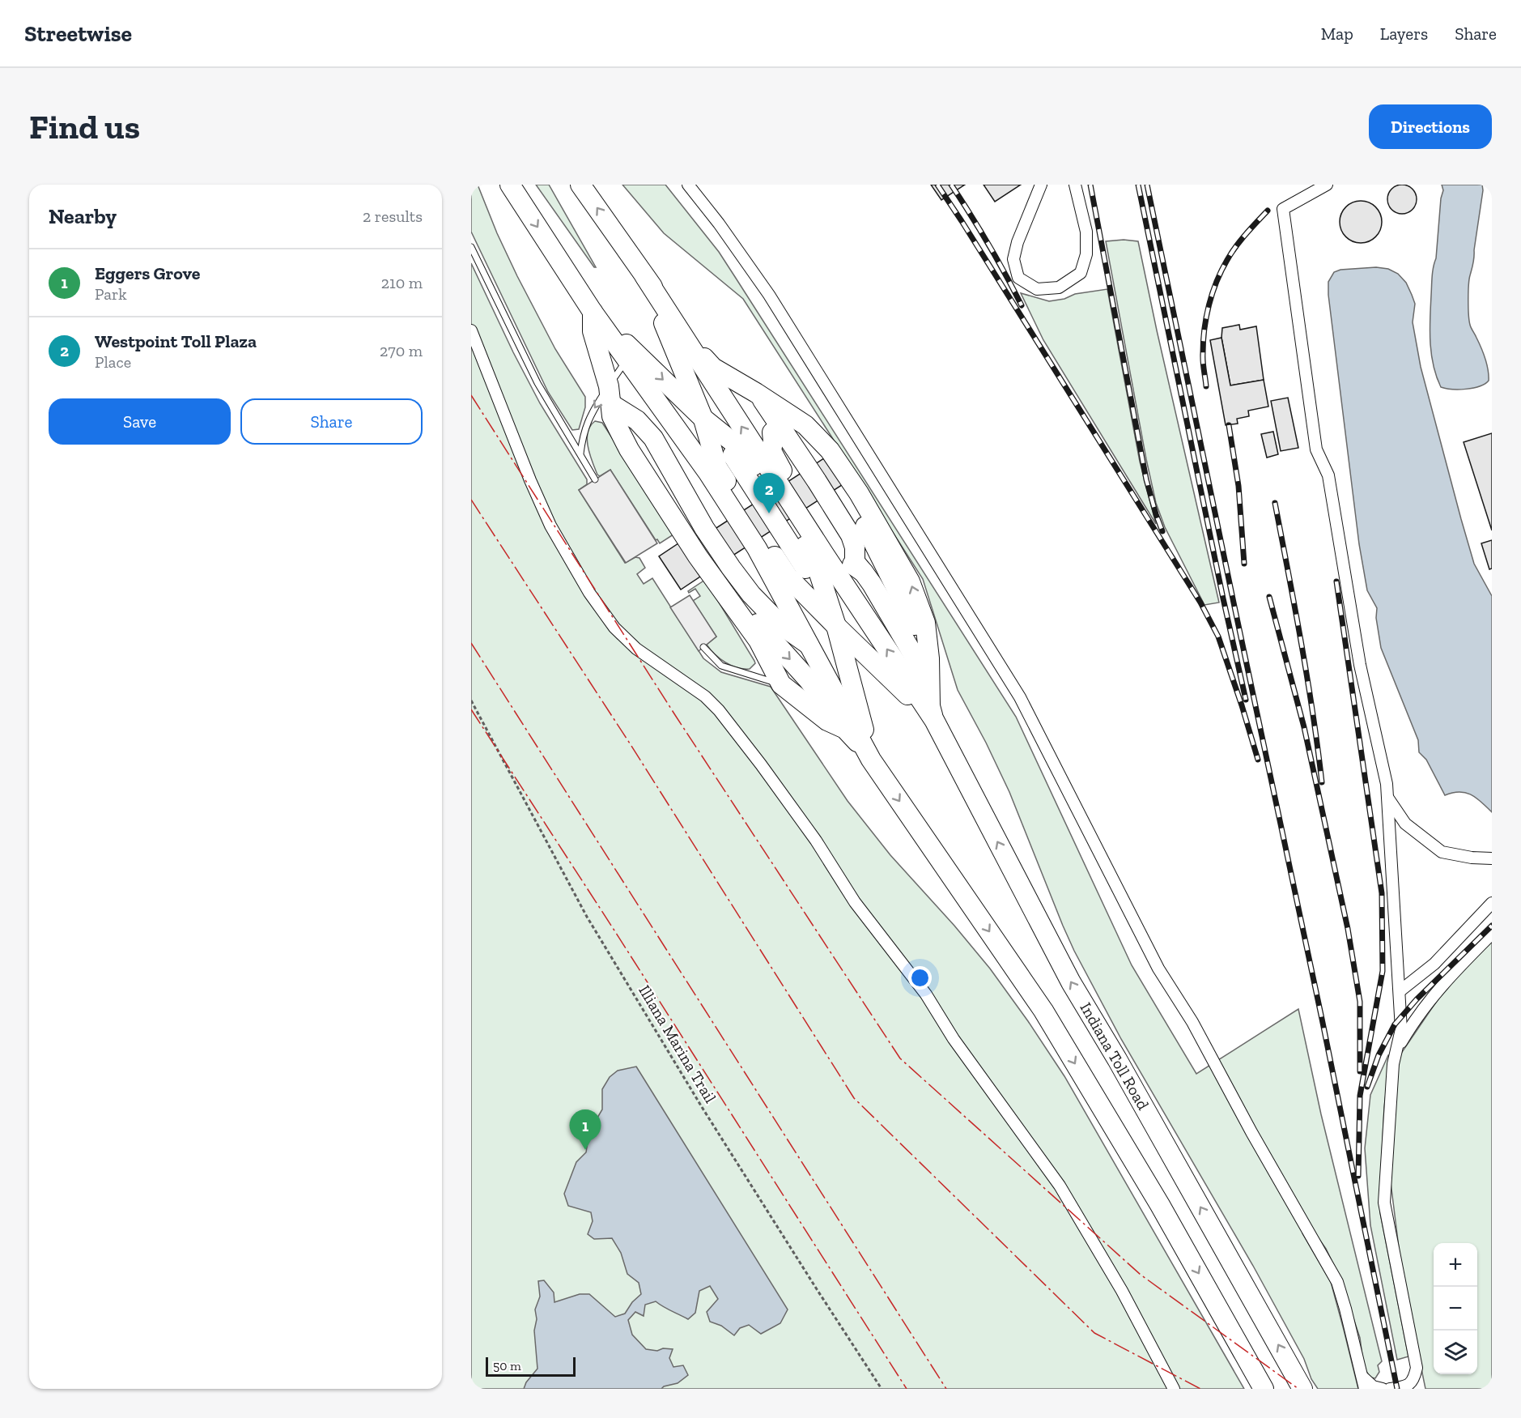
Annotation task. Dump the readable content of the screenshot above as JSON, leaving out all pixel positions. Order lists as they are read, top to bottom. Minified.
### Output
{"streets":{"highway":["Indiana Toll Road"],"path":["Illiana Marina Trail"]},"scale_bar":"50 m","page":{"header":"Streetwise","nav":["Map","Layers","Share"],"buttons":["Directions",["Save","Share"]],"title":"Find us","heading":["Nearby","2 results"],"list":[{"mark":"1","name":"Eggers Grove","note":"Park","value":"210 m"},{"mark":"2","name":"Westpoint Toll Plaza","note":"Place","value":"270 m"}],"pins":["2","1"],"map_buttons":["+","−"],"scale":"50 m"}}
